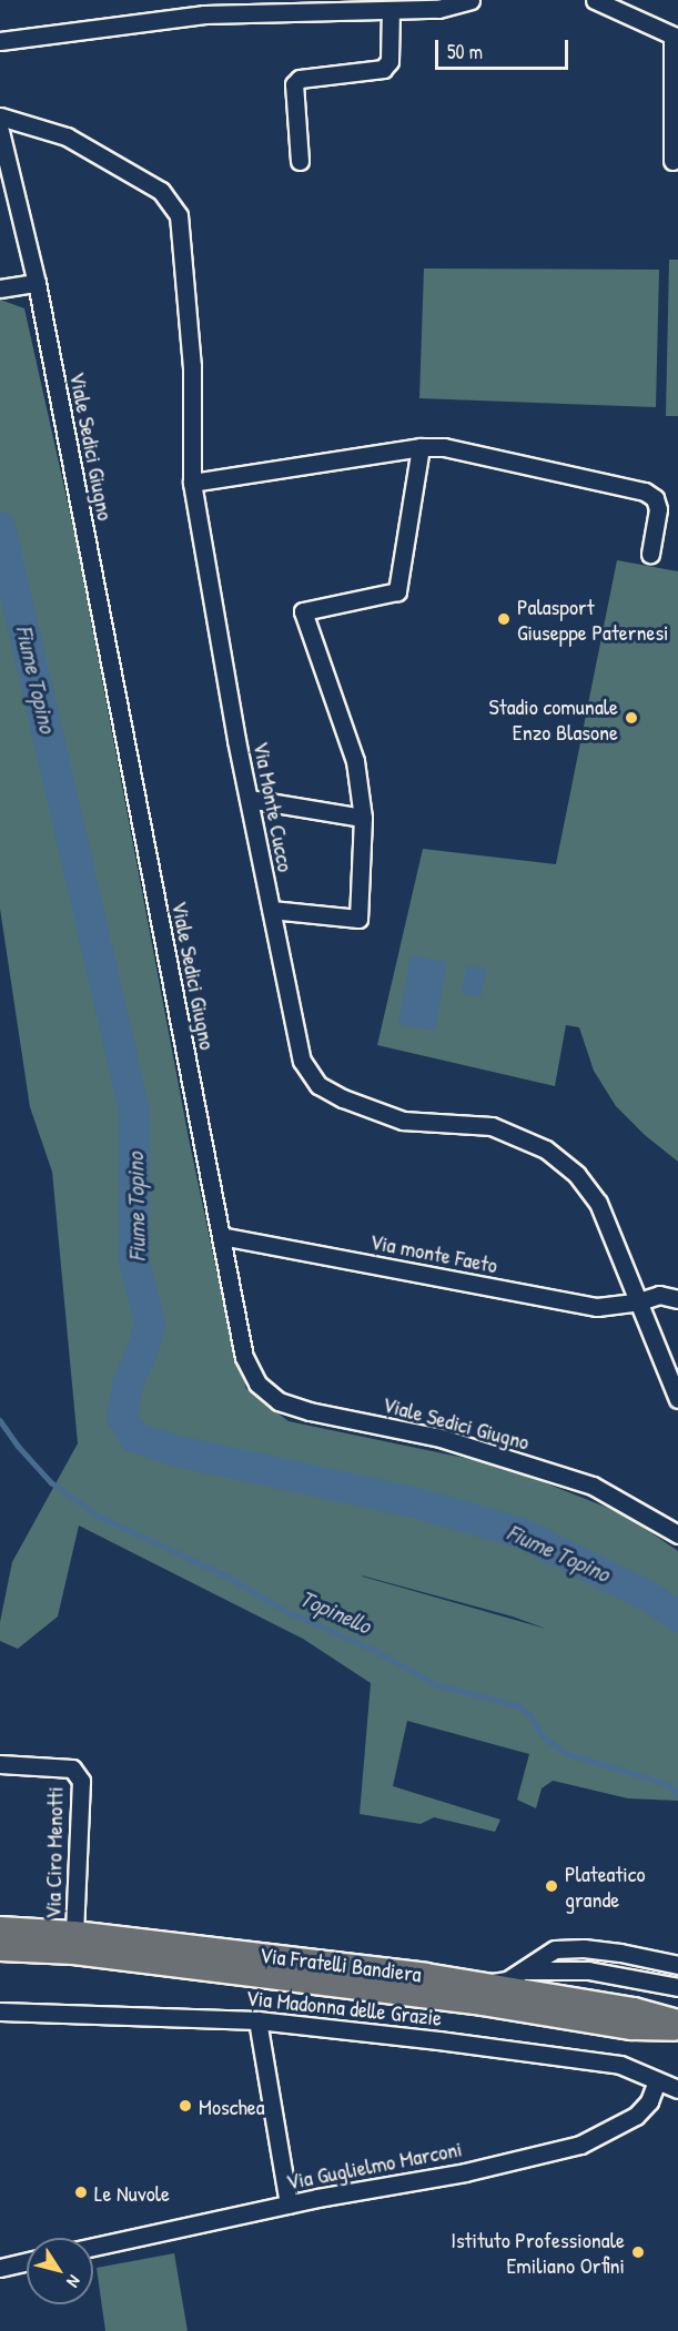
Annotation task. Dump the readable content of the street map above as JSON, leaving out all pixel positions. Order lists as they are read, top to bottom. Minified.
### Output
{"streets":{"main road":["Via Fratelli Bandiera"],"street":["Viale Sedici Giugno","Via Monte Cucco","Via monte Faeto","Via Ciro Menotti","Via Madonna delle Grazie","Via Guglielmo Marconi"]},"crossings":[["Viale Sedici Giugno","Via monte Faeto"],["Via Monte Cucco","Via monte Faeto"],["Via Ciro Menotti","Via Fratelli Bandiera"],["Via Madonna delle Grazie","Via Guglielmo Marconi"]],"water":["Fiume Topino","Topinello"],"places":["Palasport Giuseppe Paternesi","Stadio comunale Enzo Blasone","Plateatico grande","Moschea","Le Nuvole","Istituto Professionale Emiliano Orfini"],"scale_bar":"50 m","north":"bottom right"}
